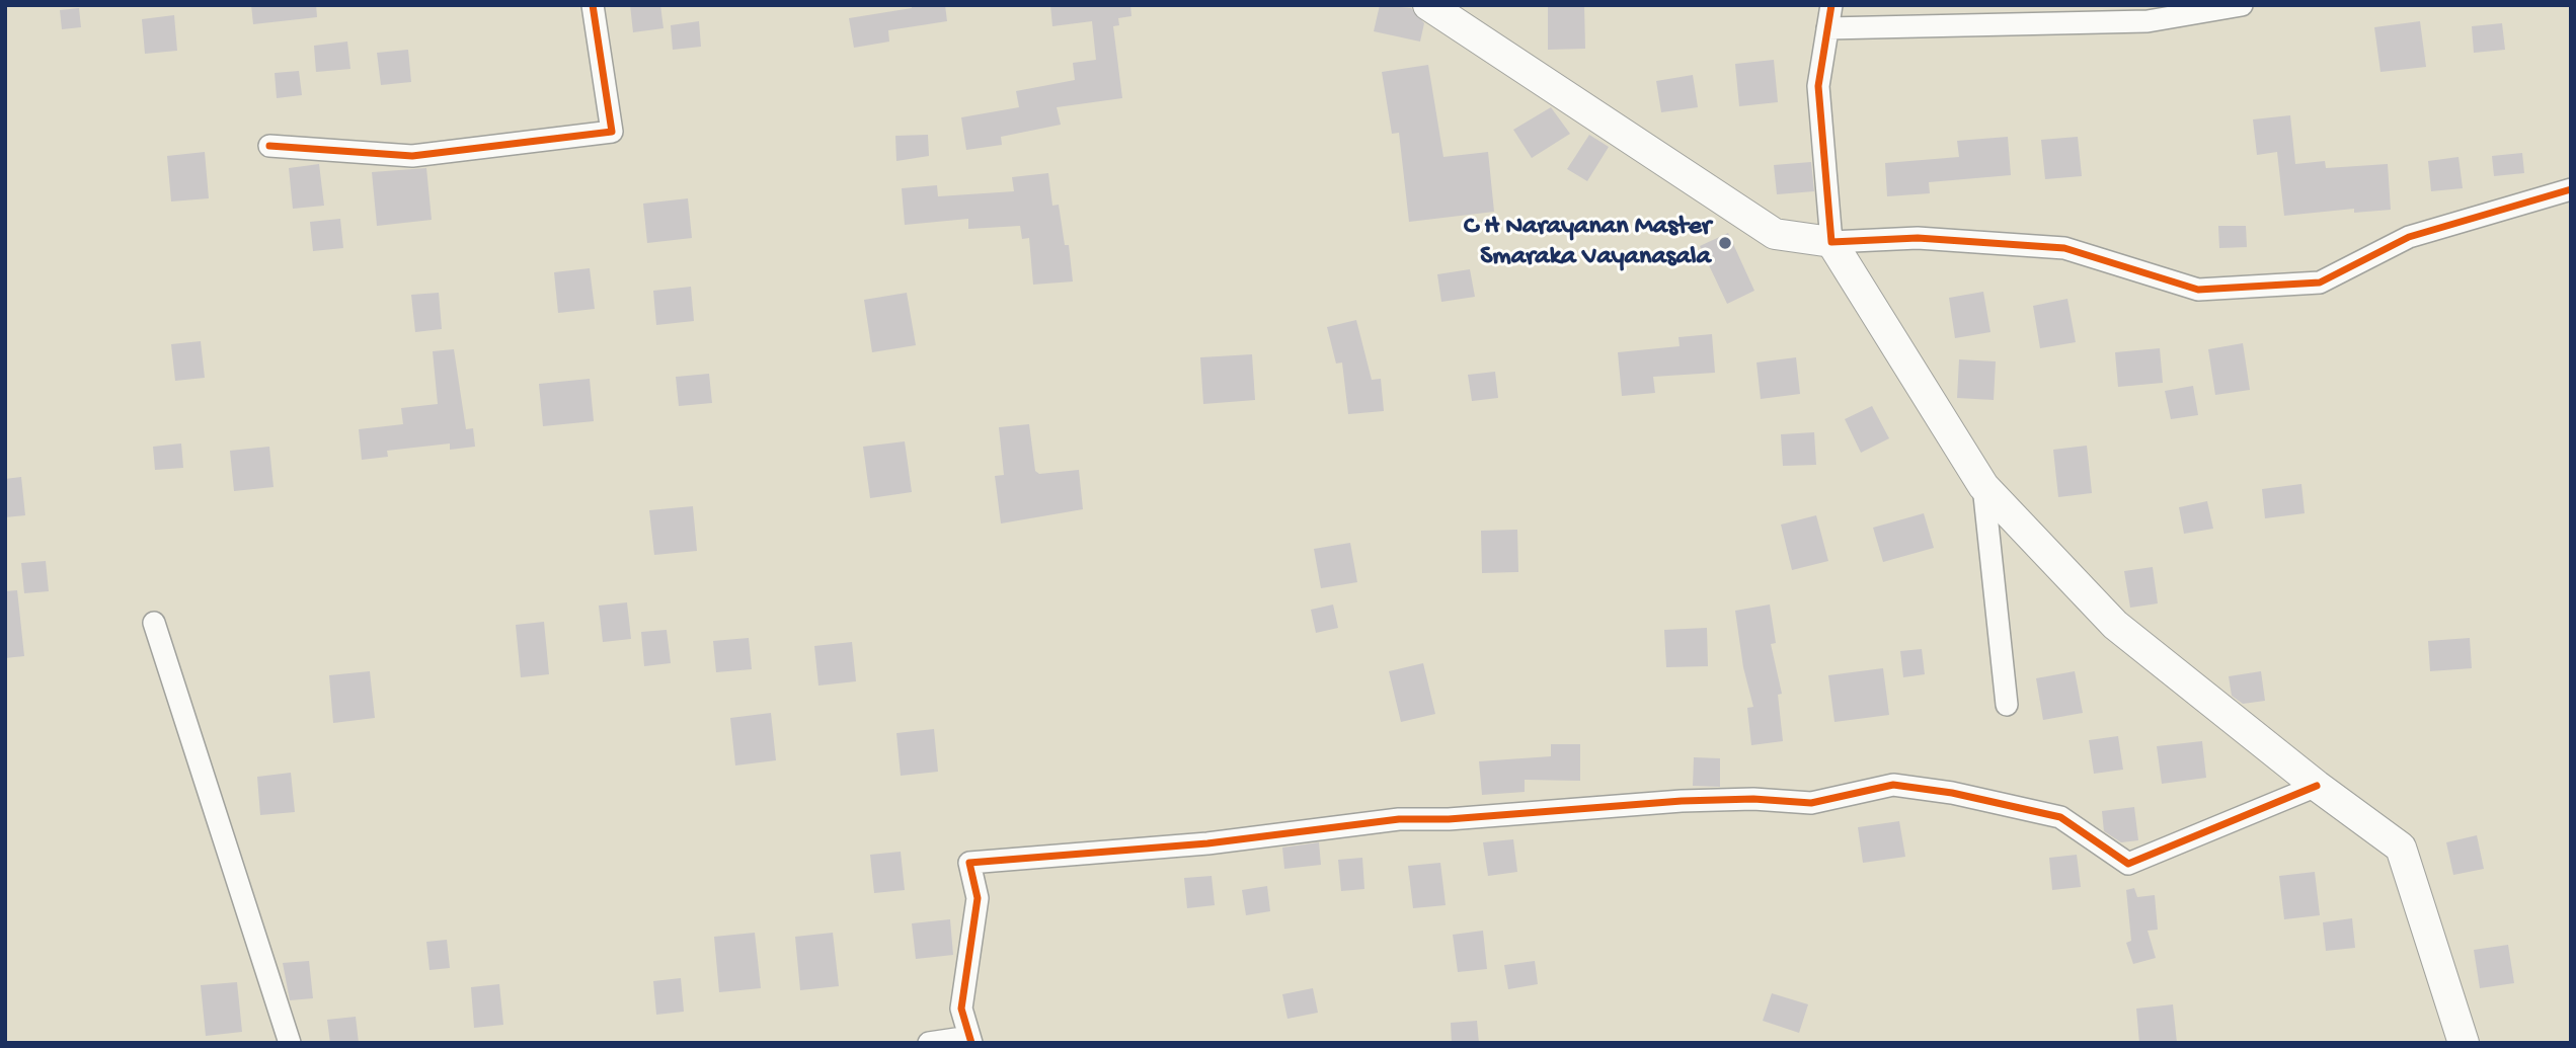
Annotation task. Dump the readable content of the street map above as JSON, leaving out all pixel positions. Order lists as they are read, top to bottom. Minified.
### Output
{"places":["C H Narayanan Master Smaraka Vayanasala"]}
